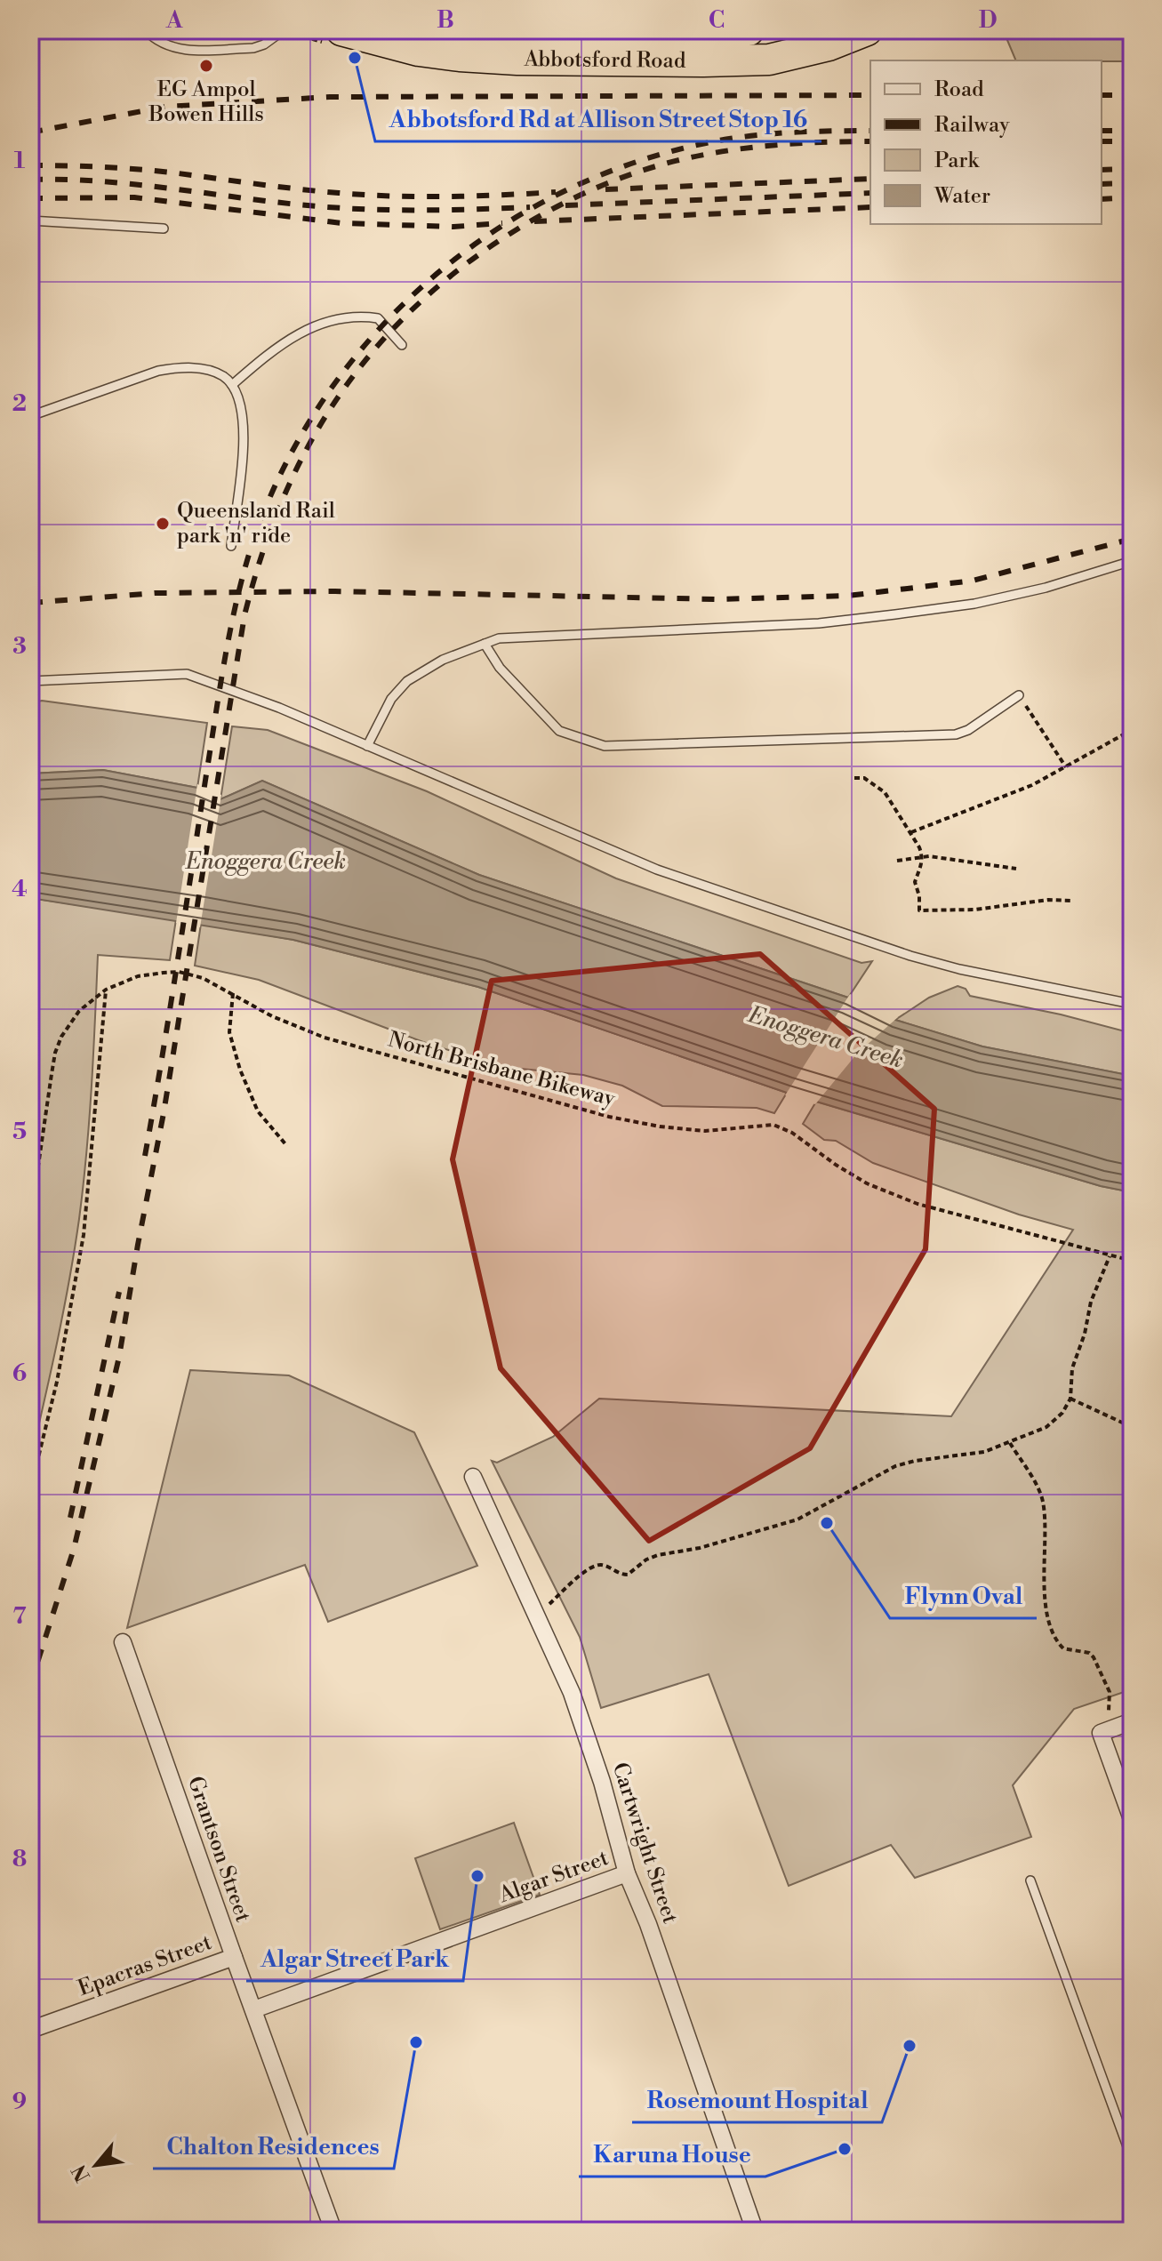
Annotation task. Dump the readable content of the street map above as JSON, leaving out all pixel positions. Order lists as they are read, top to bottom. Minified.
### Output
{"streets":{"highway":["Abbotsford Road"],"street":["Cartwright Street","Grantson Street","Algar Street","Epacras Street"],"path":["North Brisbane Bikeway"]},"crossings":[["Cartwright Street","Algar Street"],["Grantson Street","Algar Street"],["Grantson Street","Epacras Street"]],"water":["Enoggera Creek"],"places":["Abbotsford Rd at Allison Street Stop 16","EG Ampol Bowen Hills","Queensland Rail park 'n' ride","Flynn Oval","Algar Street Park","Chalton Residences","Rosemount Hospital","Karuna House"],"legend":["Road","Railway","Park","Water"],"north":"bottom left","grid":{"columns":["A","B","C","D"],"rows":["1","2","3","4","5","6","7","8","9"]}}
